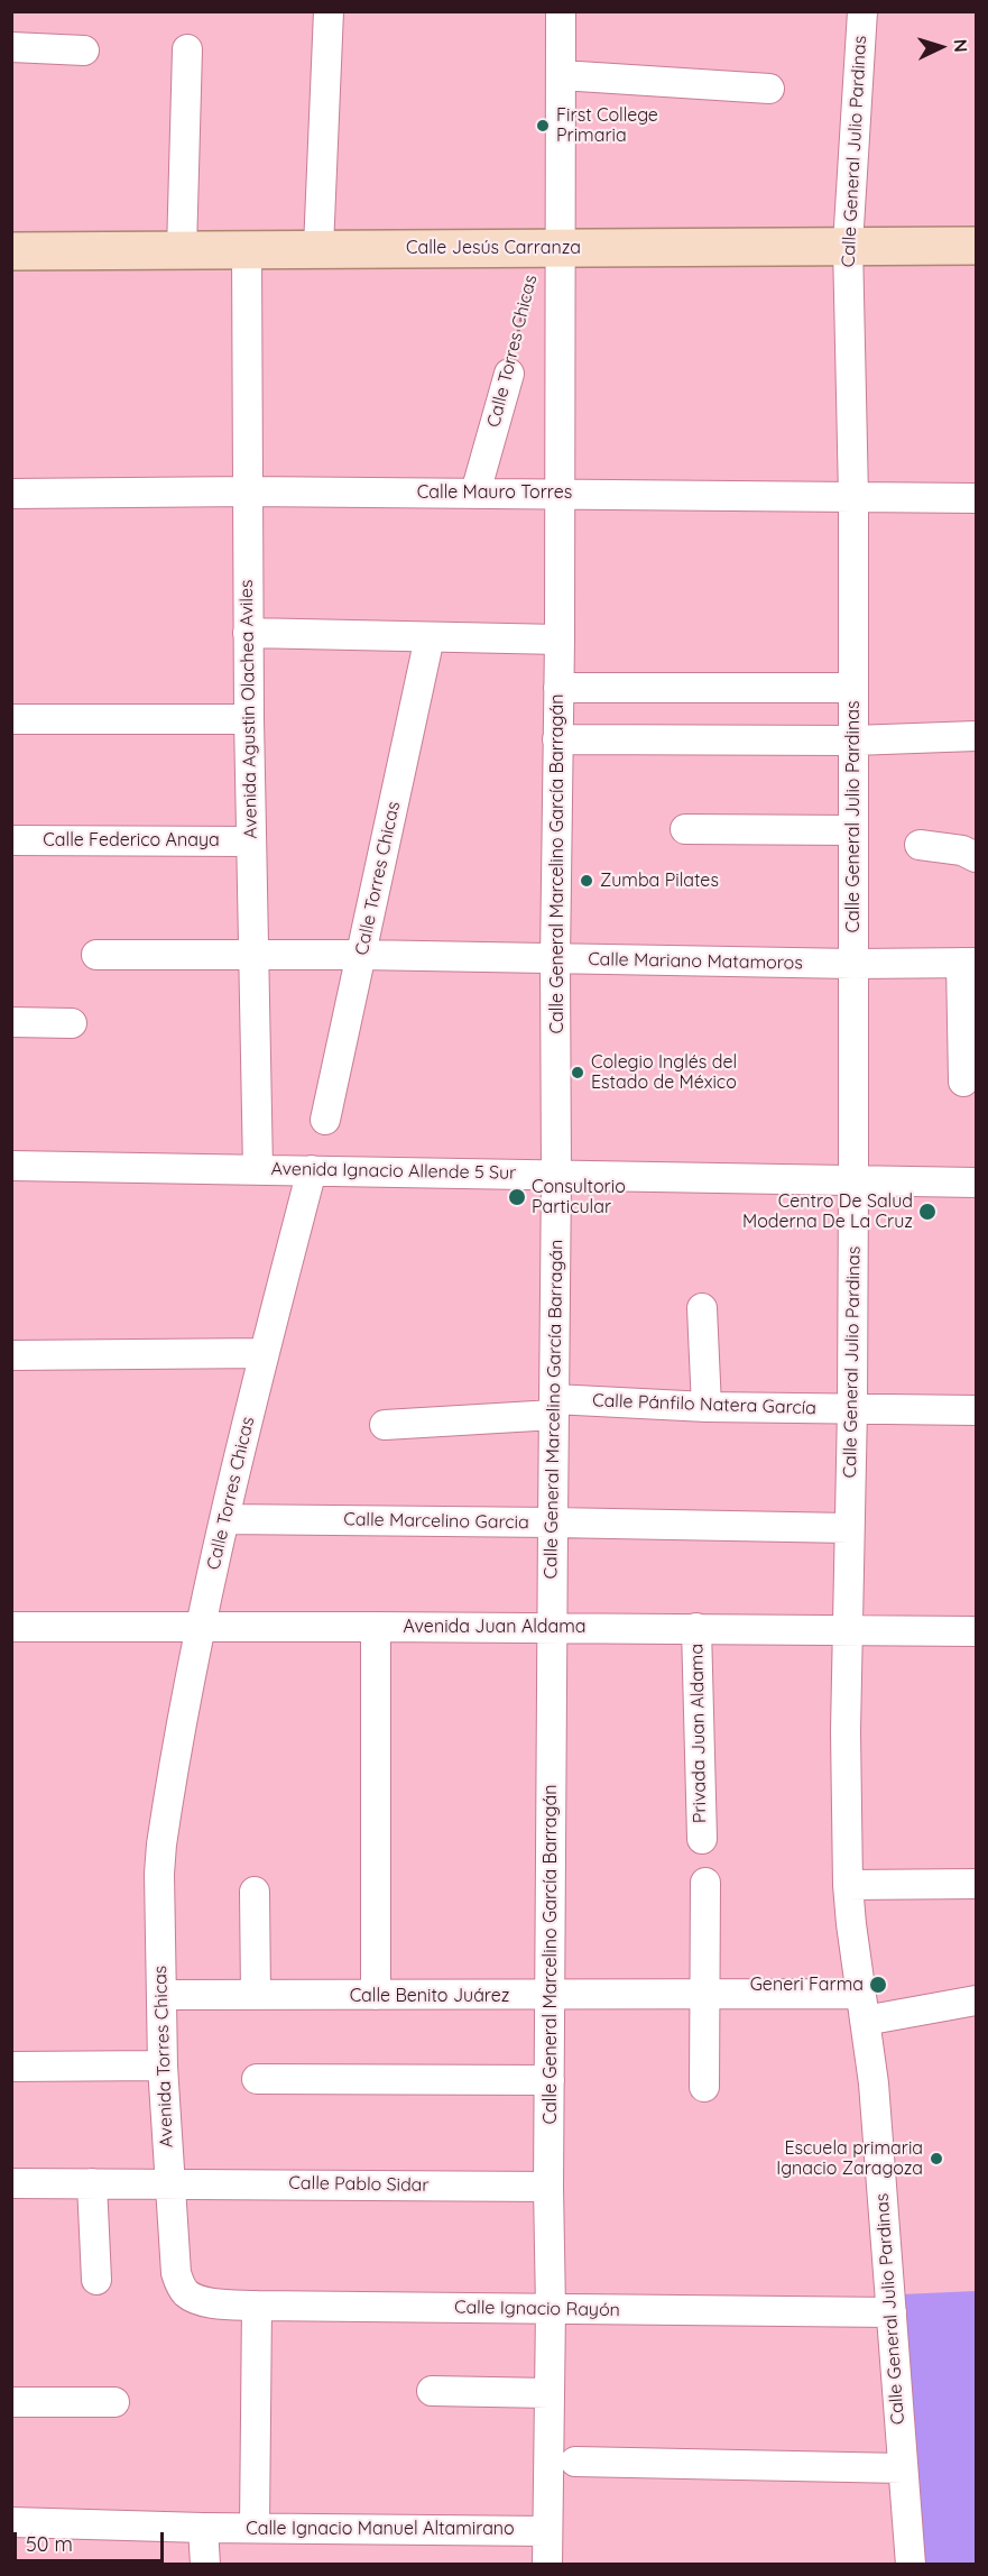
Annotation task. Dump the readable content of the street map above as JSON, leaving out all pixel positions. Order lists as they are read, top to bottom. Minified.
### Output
{"streets":{"main road":["Calle Jesús Carranza"],"street":["Calle General Julio Pardinas","Calle Torres Chicas","Calle Mauro Torres","Avenida Agustin Olachea Aviles","Calle Federico Anaya","Calle General Marcelino García Barragán","Calle Mariano Matamoros","Avenida Ignacio Allende 5 Sur","Calle Pánfilo Natera García","Calle Marcelino Garcia","Avenida Juan Aldama","Privada Juan Aldama","Calle Benito Juárez","Avenida Torres Chicas","Calle Pablo Sidar","Calle Ignacio Rayón","Calle Ignacio Manuel Altamirano"]},"crossings":[["Calle General Julio Pardinas","Calle Jesús Carranza"],["Calle General Julio Pardinas","Calle Mauro Torres"],["Calle General Julio Pardinas","Calle Mariano Matamoros"],["Calle General Julio Pardinas","Avenida Ignacio Allende 5 Sur"],["Calle General Julio Pardinas","Calle Pánfilo Natera García"],["Calle General Julio Pardinas","Calle Marcelino Garcia"],["Calle General Julio Pardinas","Avenida Juan Aldama"],["Calle General Julio Pardinas","Calle Benito Juárez"],["Calle General Julio Pardinas","Calle Ignacio Rayón"],["Calle Jesús Carranza","Calle Torres Chicas"],["Calle Jesús Carranza","Avenida Agustin Olachea Aviles"],["Calle Jesús Carranza","Calle General Marcelino García Barragán"],["Calle Torres Chicas","Calle Mauro Torres"],["Calle Torres Chicas","Calle General Marcelino García Barragán"],["Calle Torres Chicas","Calle Mariano Matamoros"],["Calle Torres Chicas","Avenida Ignacio Allende 5 Sur"],["Calle Torres Chicas","Calle Marcelino Garcia"],["Calle Torres Chicas","Avenida Juan Aldama"],["Calle Torres Chicas","Avenida Torres Chicas"],["Calle Mauro Torres","Avenida Agustin Olachea Aviles"],["Calle Mauro Torres","Calle General Marcelino García Barragán"],["Avenida Agustin Olachea Aviles","Calle Federico Anaya"],["Avenida Agustin Olachea Aviles","Calle Mariano Matamoros"],["Avenida Agustin Olachea Aviles","Avenida Ignacio Allende 5 Sur"],["Calle General Marcelino García Barragán","Calle Mariano Matamoros"],["Calle General Marcelino García Barragán","Avenida Ignacio Allende 5 Sur"],["Calle General Marcelino García Barragán","Calle Pánfilo Natera García"],["Calle General Marcelino García Barragán","Calle Marcelino Garcia"],["Calle General Marcelino García Barragán","Avenida Juan Aldama"],["Calle General Marcelino García Barragán","Calle Benito Juárez"],["Calle General Marcelino García Barragán","Calle Pablo Sidar"],["Calle General Marcelino García Barragán","Calle Ignacio Rayón"],["Calle General Marcelino García Barragán","Calle Ignacio Manuel Altamirano"],["Avenida Juan Aldama","Privada Juan Aldama"],["Calle Benito Juárez","Avenida Torres Chicas"],["Avenida Torres Chicas","Calle Pablo Sidar"],["Avenida Torres Chicas","Calle Ignacio Rayón"]],"places":["First College Primaria","Zumba Pilates","Colegio Inglés del Estado de México","Consultorio Particular","Centro De Salud Moderna De La Cruz","Generi Farma","Escuela primaria Ignacio Zaragoza"],"scale_bar":"50 m","north":"right"}
